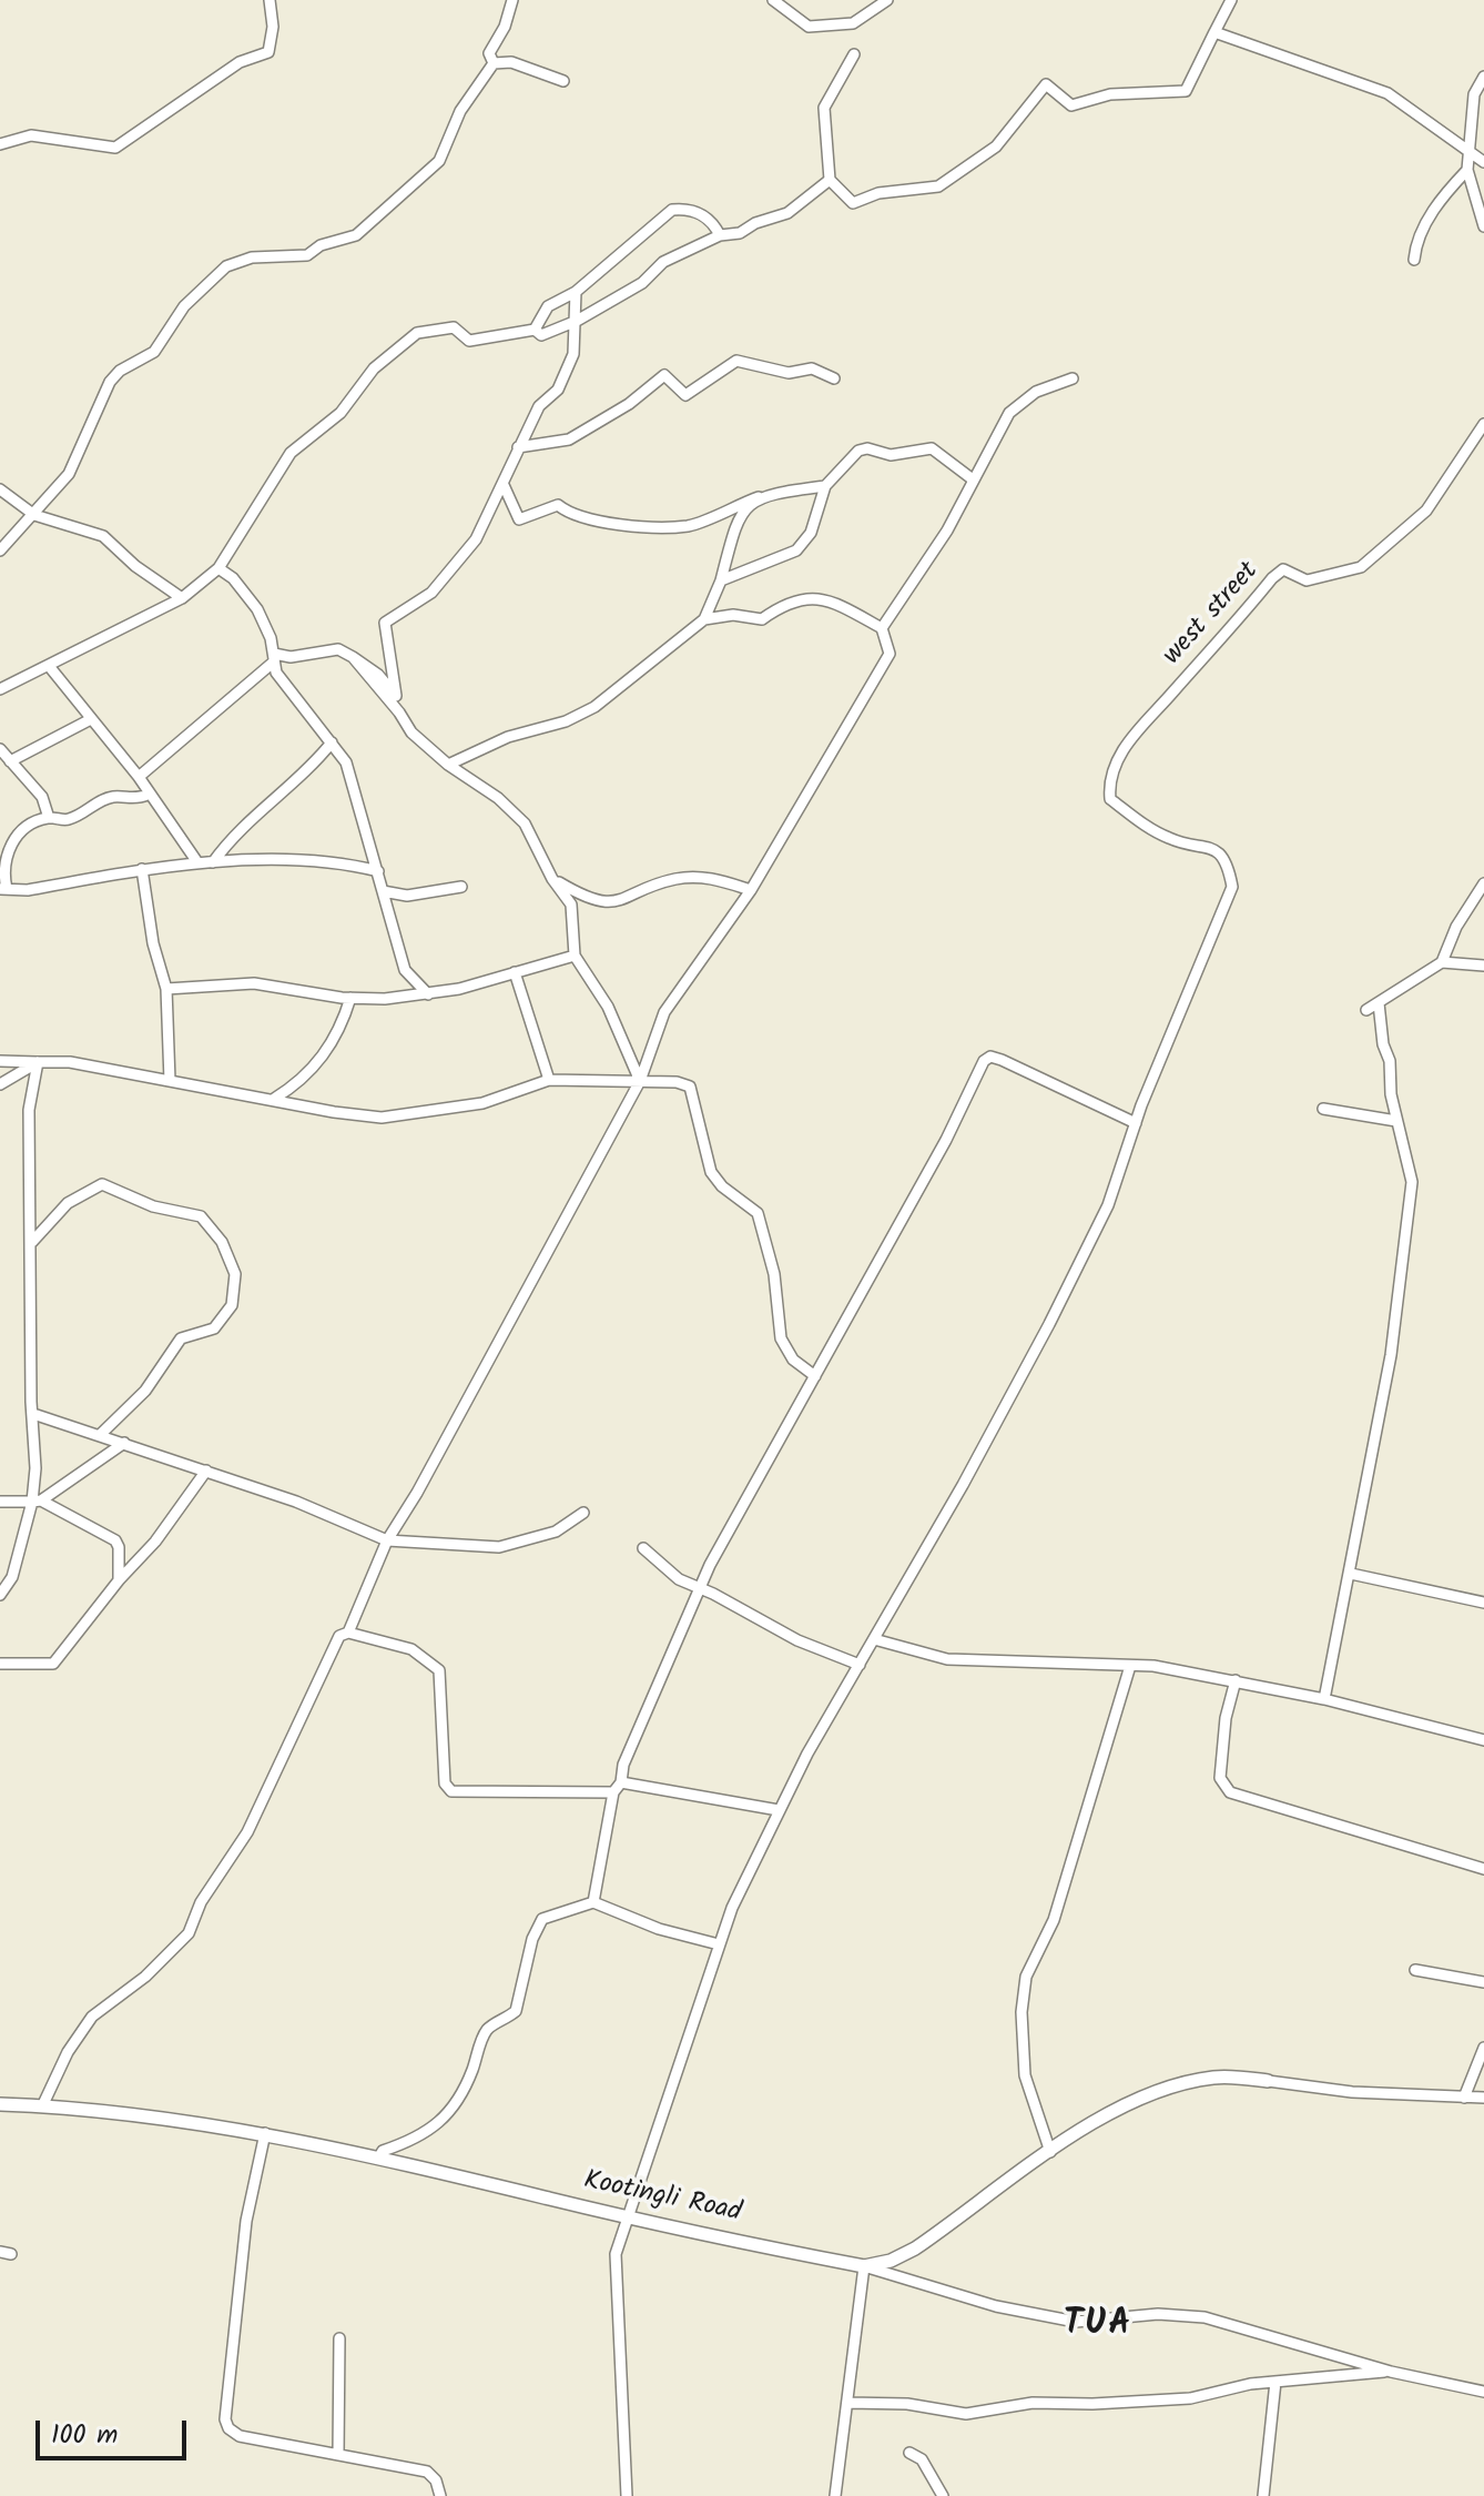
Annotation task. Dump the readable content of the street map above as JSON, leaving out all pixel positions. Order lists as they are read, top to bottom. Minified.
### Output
{"streets":{"street":["west street","Kootingli Road"]},"districts":["TUA"],"scale_bar":"100 m"}
